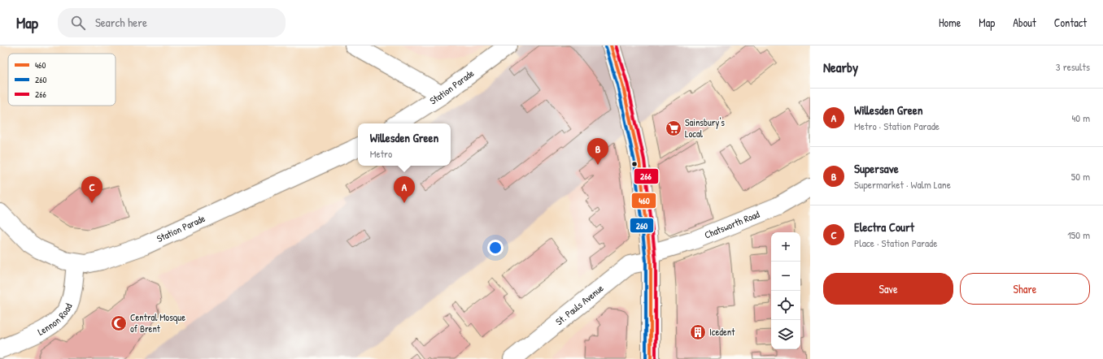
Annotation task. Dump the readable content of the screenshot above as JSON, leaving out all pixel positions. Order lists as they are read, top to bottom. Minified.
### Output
{"streets":{"street":["Station Parade","Chatsworth Road","St. Pauls Avenue","Lennon Road"]},"crossings":[["Station Parade","Lennon Road"],["Chatsworth Road","St. Pauls Avenue"]],"places":{"supermarket":["Sainsbury's Local"],"mosque":["Central Mosque of Brent"],"building":["Icedent"]},"lines":["transit line 460","transit line 266","transit line 260"],"legend":["460","260","266"],"page":{"header":"Map","search":"Search here","nav":["Home","Map","About","Contact"],"heading":["Nearby","3 results"],"list":[{"mark":"A","name":"Willesden Green","note":"Metro · Station Parade","value":"40 m"},{"mark":"B","name":"Supersave","note":"Supermarket · Walm Lane","value":"50 m"},{"mark":"C","name":"Electra Court","note":"Place · Station Parade","value":"150 m"}],"popup":["Willesden Green","Metro"],"pins":["B","A","C"],"map_buttons":["+","−"],"buttons":["Save","Share"]}}
